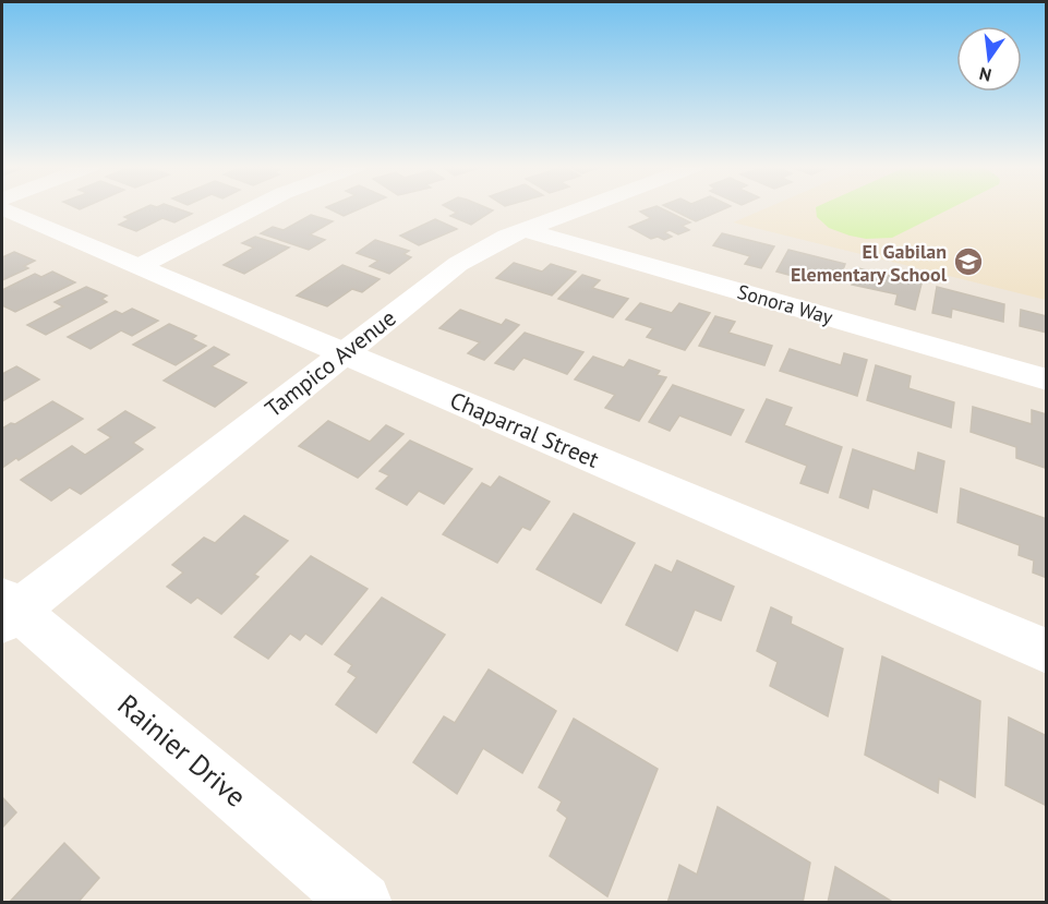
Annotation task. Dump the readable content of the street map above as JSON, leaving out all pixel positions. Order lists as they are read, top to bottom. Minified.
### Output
{"streets":{"street":["Sonora Way","Tampico Avenue","Chaparral Street","Rainier Drive"]},"crossings":[["Sonora Way","Tampico Avenue"],["Tampico Avenue","Chaparral Street"],["Tampico Avenue","Rainier Drive"]],"places":{"school or university":["El Gabilan Elementary School"]},"north":"bottom"}
